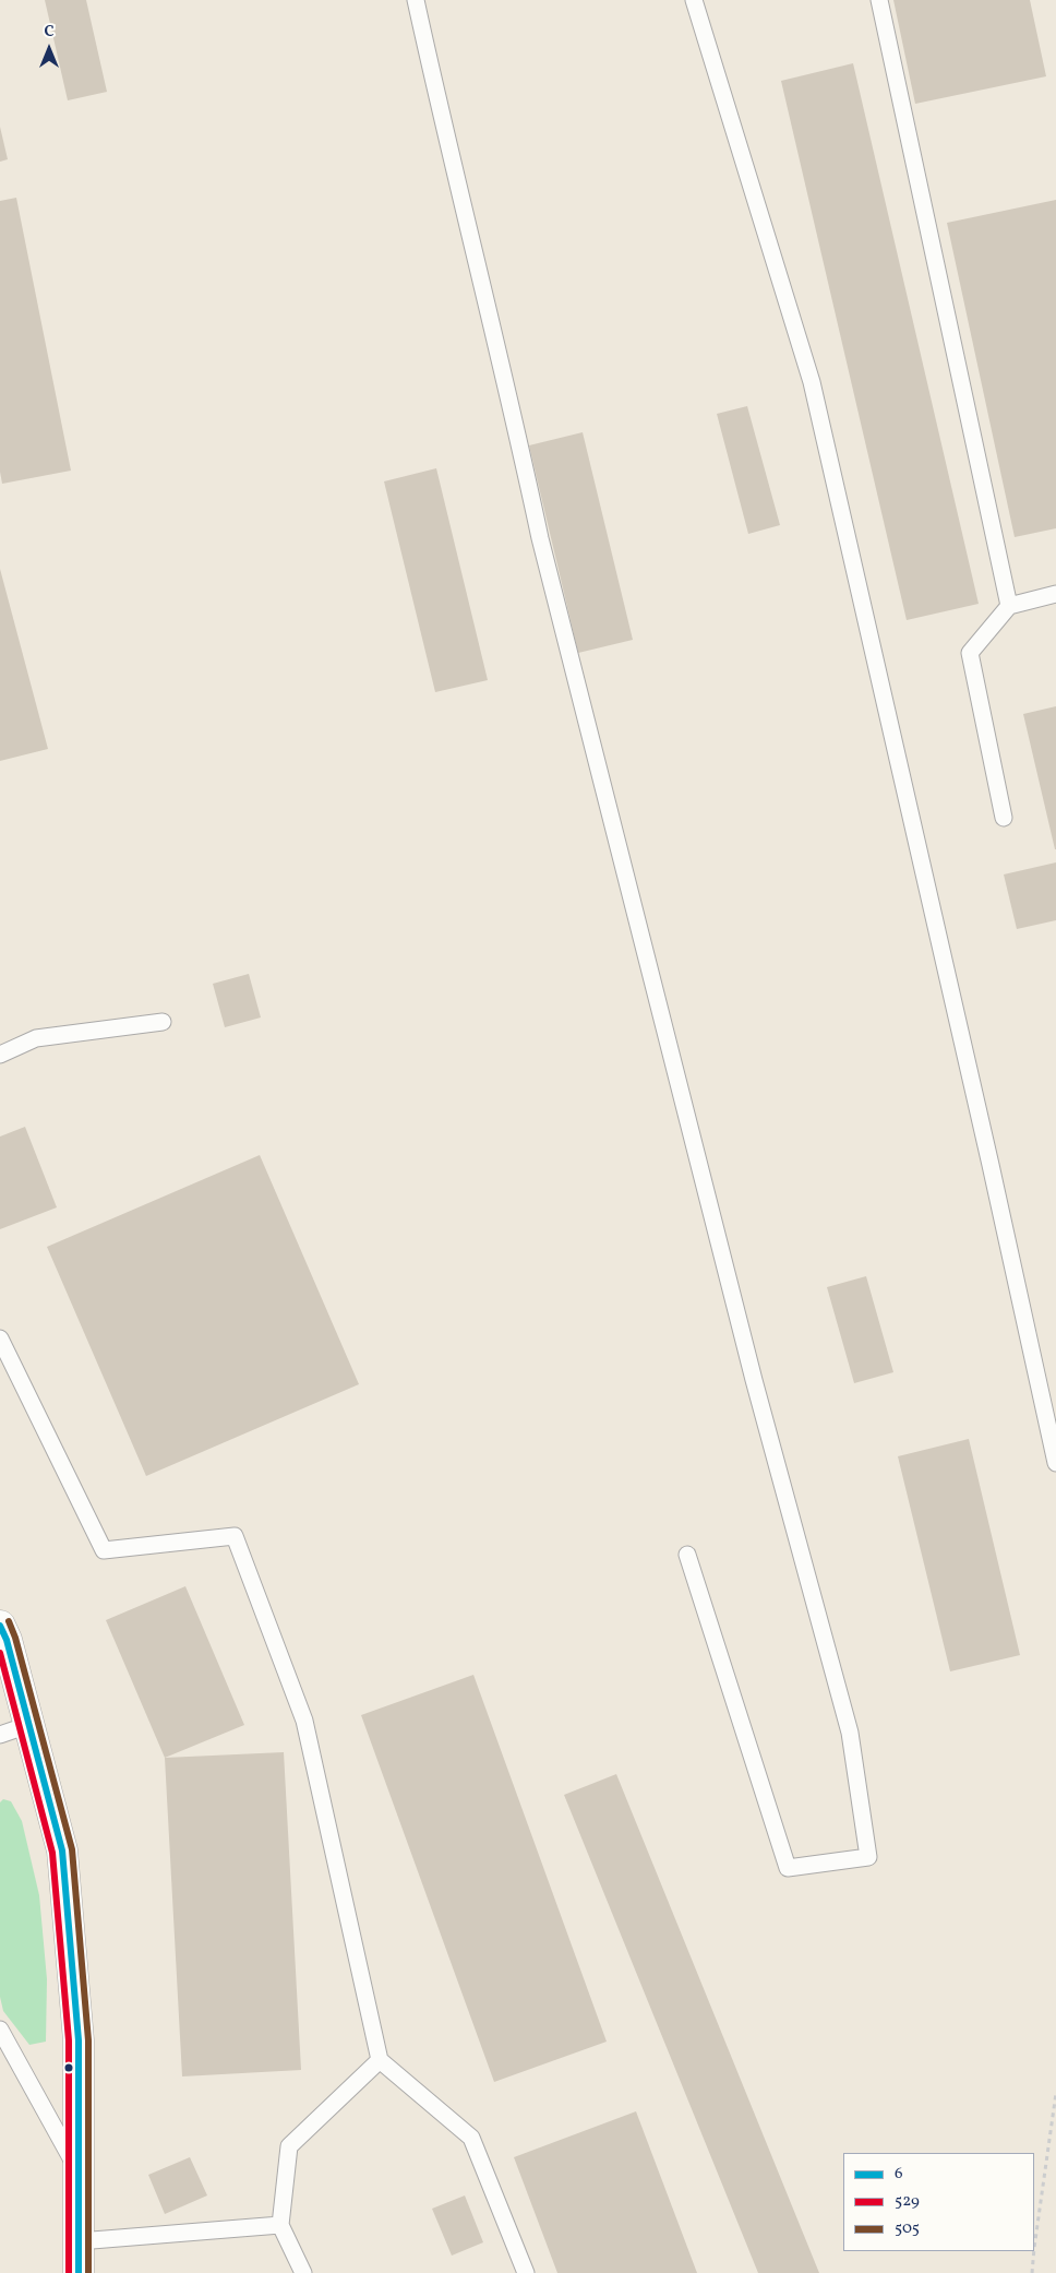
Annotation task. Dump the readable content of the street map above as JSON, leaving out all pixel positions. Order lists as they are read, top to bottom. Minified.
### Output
{"lines":["transit line 505","transit line 6","transit line 529"],"legend":["6","529","505"],"north":"top"}
